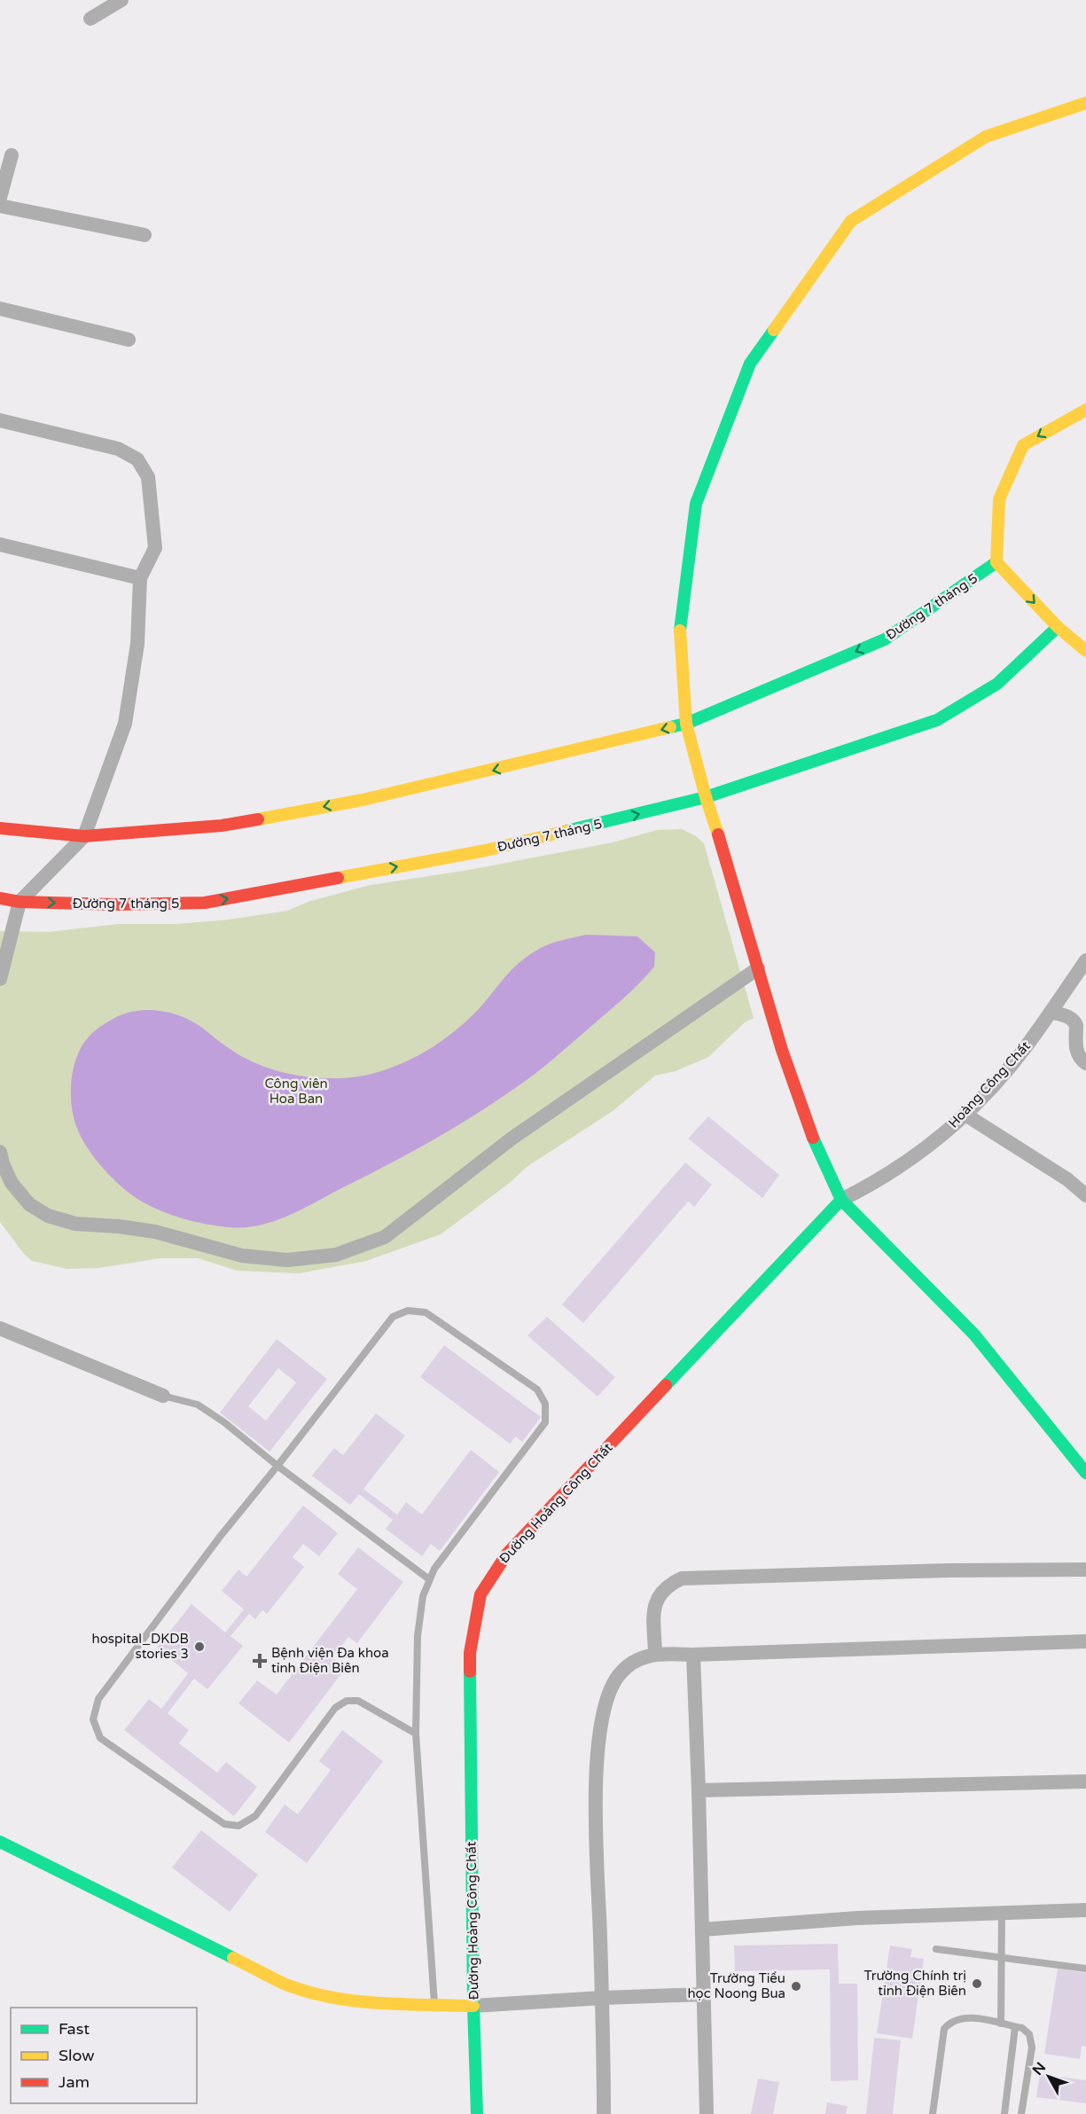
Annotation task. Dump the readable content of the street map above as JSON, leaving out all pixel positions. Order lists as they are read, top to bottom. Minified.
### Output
{"streets":{"street":["Đường 7 tháng 5","Hoàng Công Chất","Đường Hoàng Công Chất"]},"crossings":[["Hoàng Công Chất","Đường Hoàng Công Chất"]],"parks":["Công viên Hoa Ban"],"places":{"other":["hospital_DKDB stories 3","Trường Chính trị tỉnh Điện Biên","Trường Tiểu học Noong Bua"],"health":["Bệnh viện Đa khoa tỉnh Điện Biên"]},"legend":["Fast","Slow","Jam"],"north":"top left"}
